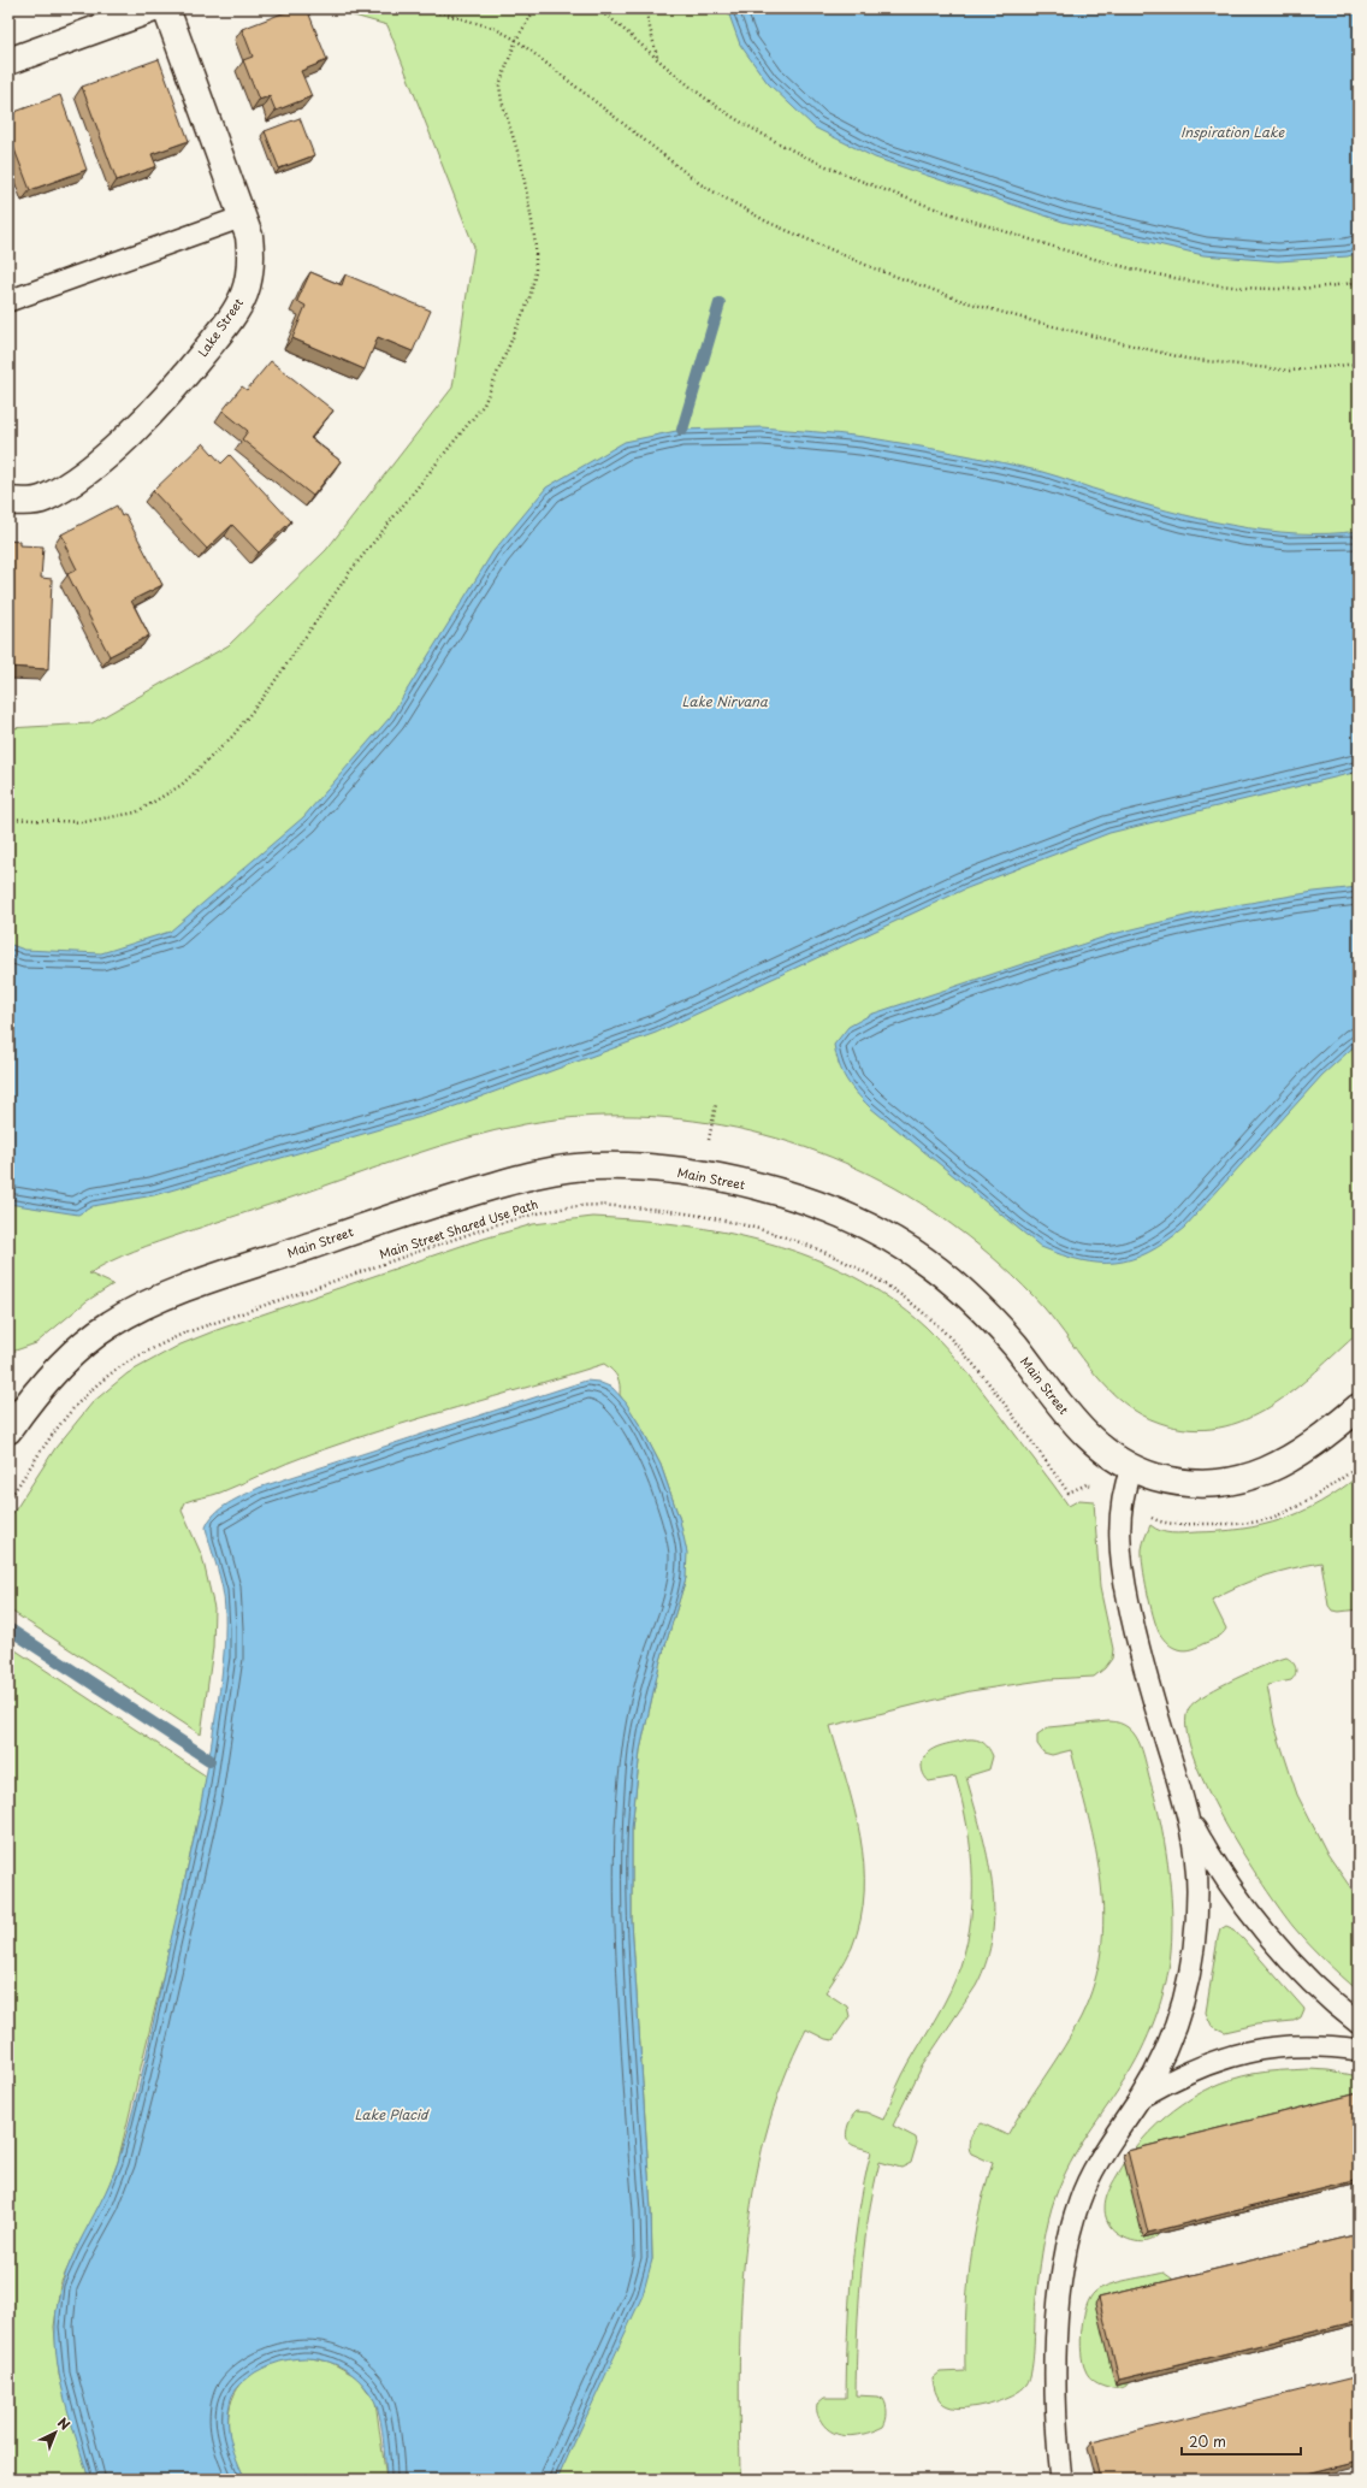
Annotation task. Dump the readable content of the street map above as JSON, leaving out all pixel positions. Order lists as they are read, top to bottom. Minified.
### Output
{"streets":{"street":["Lake Street","Main Street"],"path":["Main Street Shared Use Path"]},"water":["Inspiration Lake","Lake Nirvana","Lake Placid"],"scale_bar":"20 m","north":"top right"}
